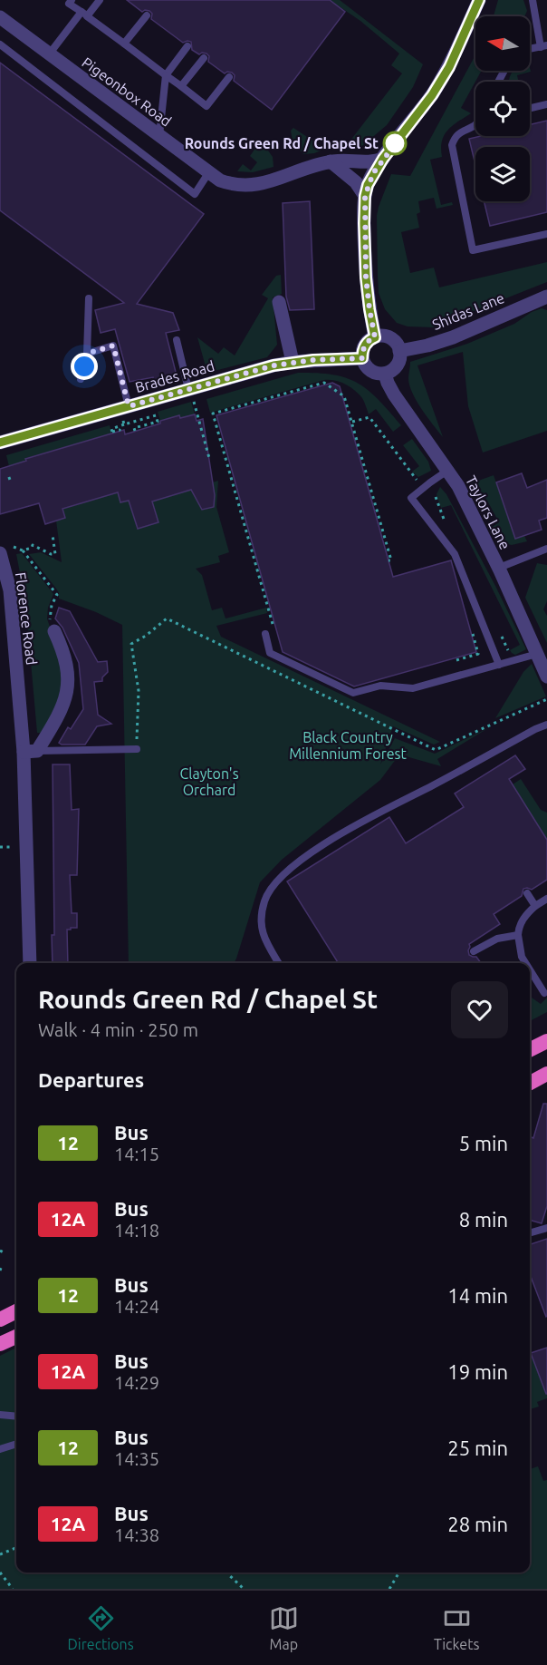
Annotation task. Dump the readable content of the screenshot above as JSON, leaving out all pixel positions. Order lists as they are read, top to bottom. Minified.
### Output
{"streets":{"street":["Pigeonbox Road","Shidas Lane","Brades Road","Taylors Lane","Florence Road"]},"crossings":[["Shidas Lane","Brades Road"],["Shidas Lane","Taylors Lane"],["Brades Road","Taylors Lane"]],"parks":["Black Country Millennium Forest","Clayton's Orchard"],"places":["Rounds Green Rd / Chapel St"],"lines":["bus line 12"],"north":"left","page":{"heading":[["Rounds Green Rd / Chapel St","Walk · 4 min · 250 m"],"Departures"],"list":[{"mark":"12","name":"Bus","note":"14:15","value":"5 min"},{"mark":"12A","name":"Bus","note":"14:18","value":"8 min"},{"mark":"12","name":"Bus","note":"14:24","value":"14 min"},{"mark":"12A","name":"Bus","note":"14:29","value":"19 min"},{"mark":"12","name":"Bus","note":"14:35","value":"25 min"},{"mark":"12A","name":"Bus","note":"14:38","value":"28 min"}],"tabs":["Directions","Map","Tickets"]}}
